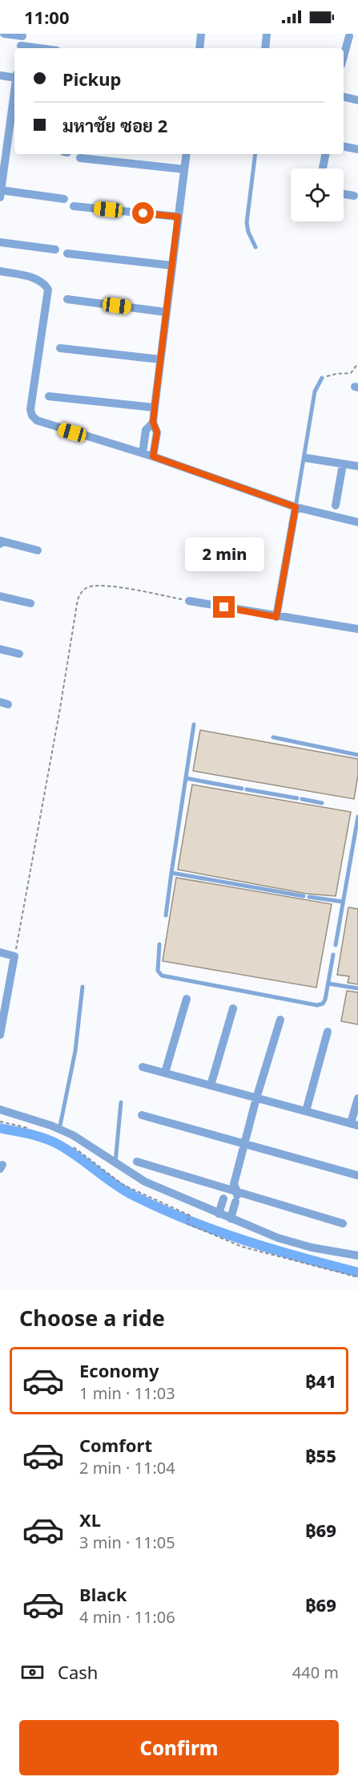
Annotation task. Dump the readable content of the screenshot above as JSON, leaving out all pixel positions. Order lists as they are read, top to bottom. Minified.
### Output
{"page":{"status":"11:00","banner":["Pickup","มหาชัย ซอย 2"],"bubble":"2 min","heading":"Choose a ride","list":[{"name":"Economy","note":"1 min · 11:03","value":"฿41"},{"name":"Comfort","note":"2 min · 11:04","value":"฿55"},{"name":"XL","note":"3 min · 11:05","value":"฿69"},{"name":"Black","note":"4 min · 11:06","value":"฿69"}],"pay":["Cash","440 m"],"buttons":"Confirm"}}
